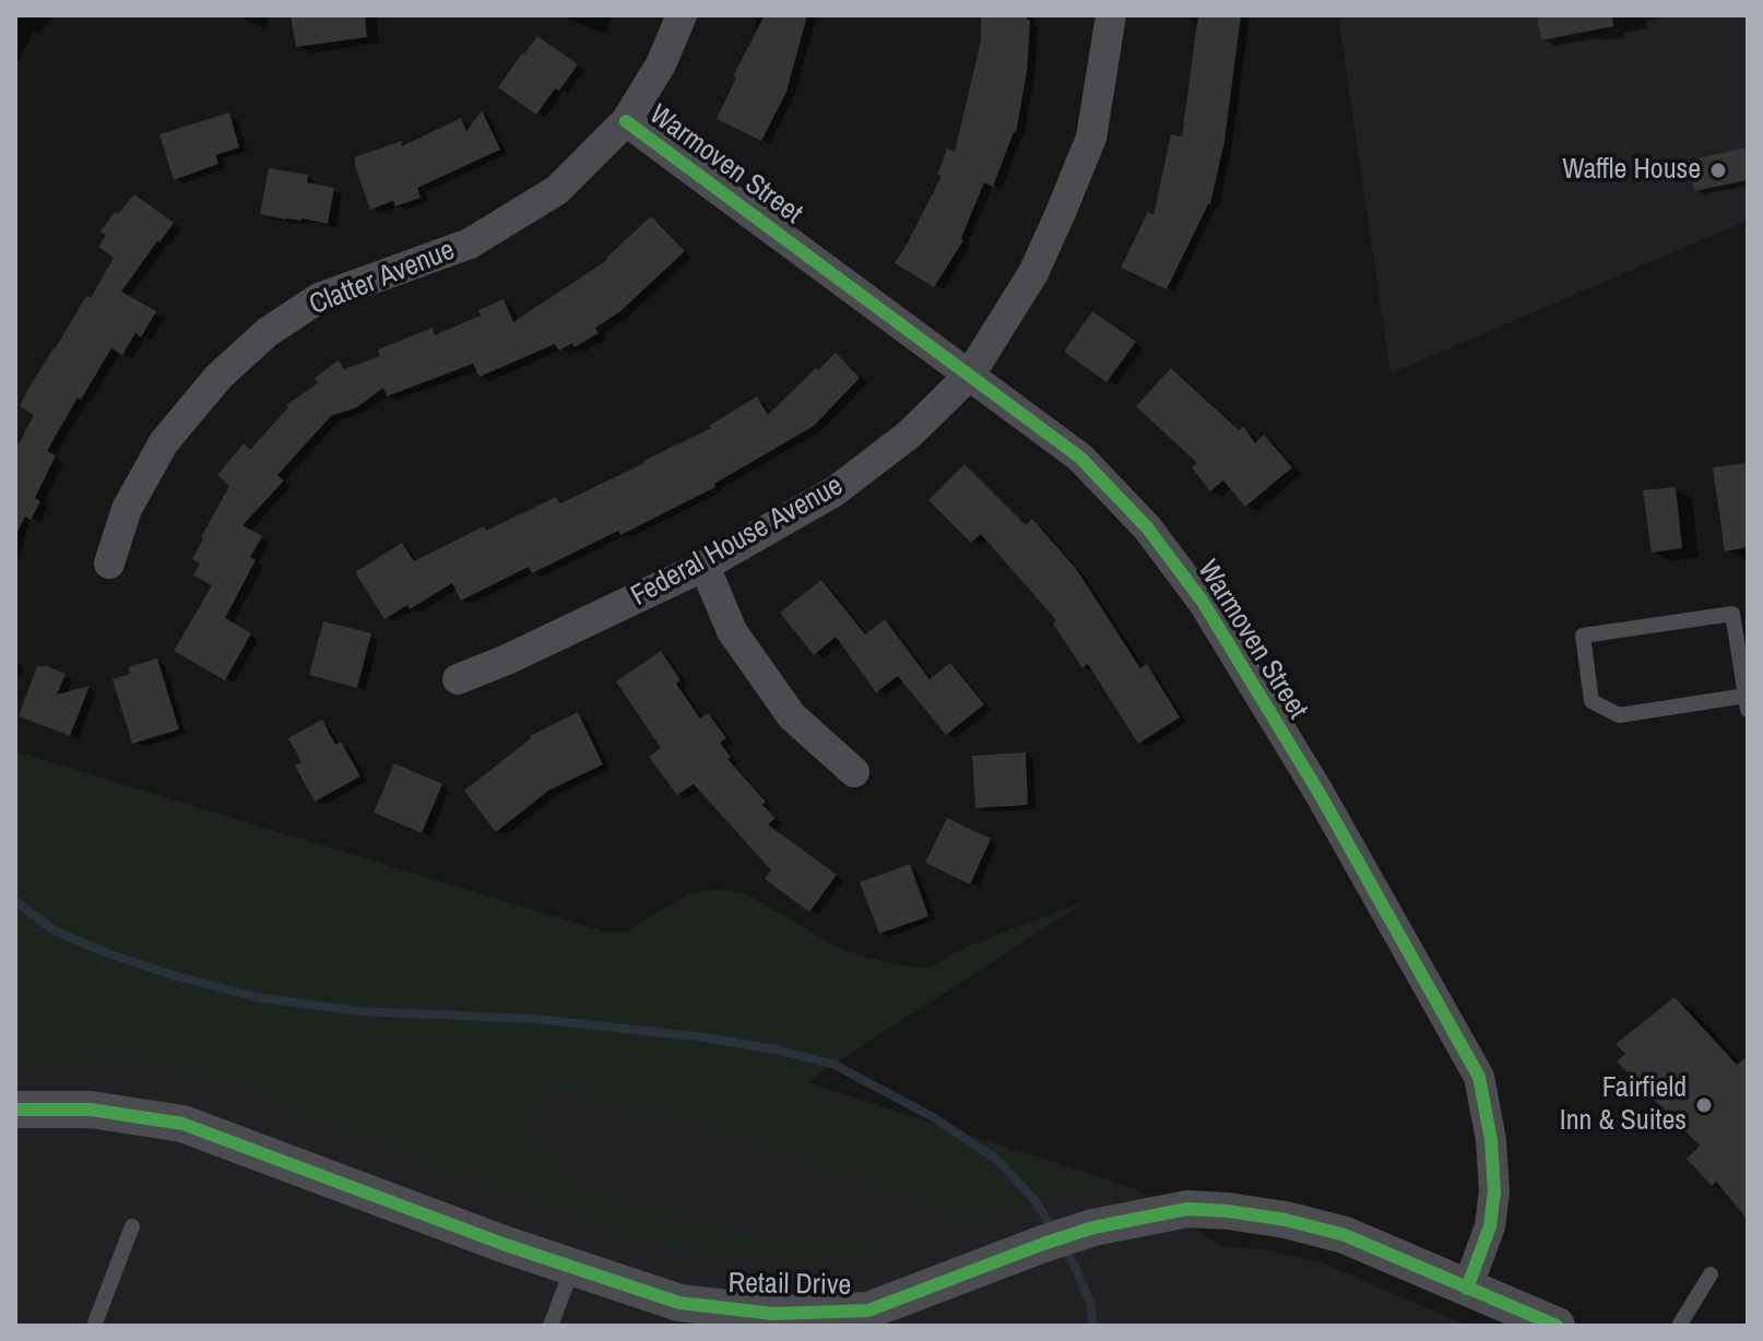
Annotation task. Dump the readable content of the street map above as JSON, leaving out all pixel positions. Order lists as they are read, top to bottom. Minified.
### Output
{"streets":{"street":["Warmoven Street","Clatter Avenue","Federal House Avenue","Retail Drive"]},"crossings":[["Warmoven Street","Clatter Avenue"],["Warmoven Street","Federal House Avenue"],["Warmoven Street","Retail Drive"]],"places":["Waffle House","Fairfield Inn & Suites"]}
